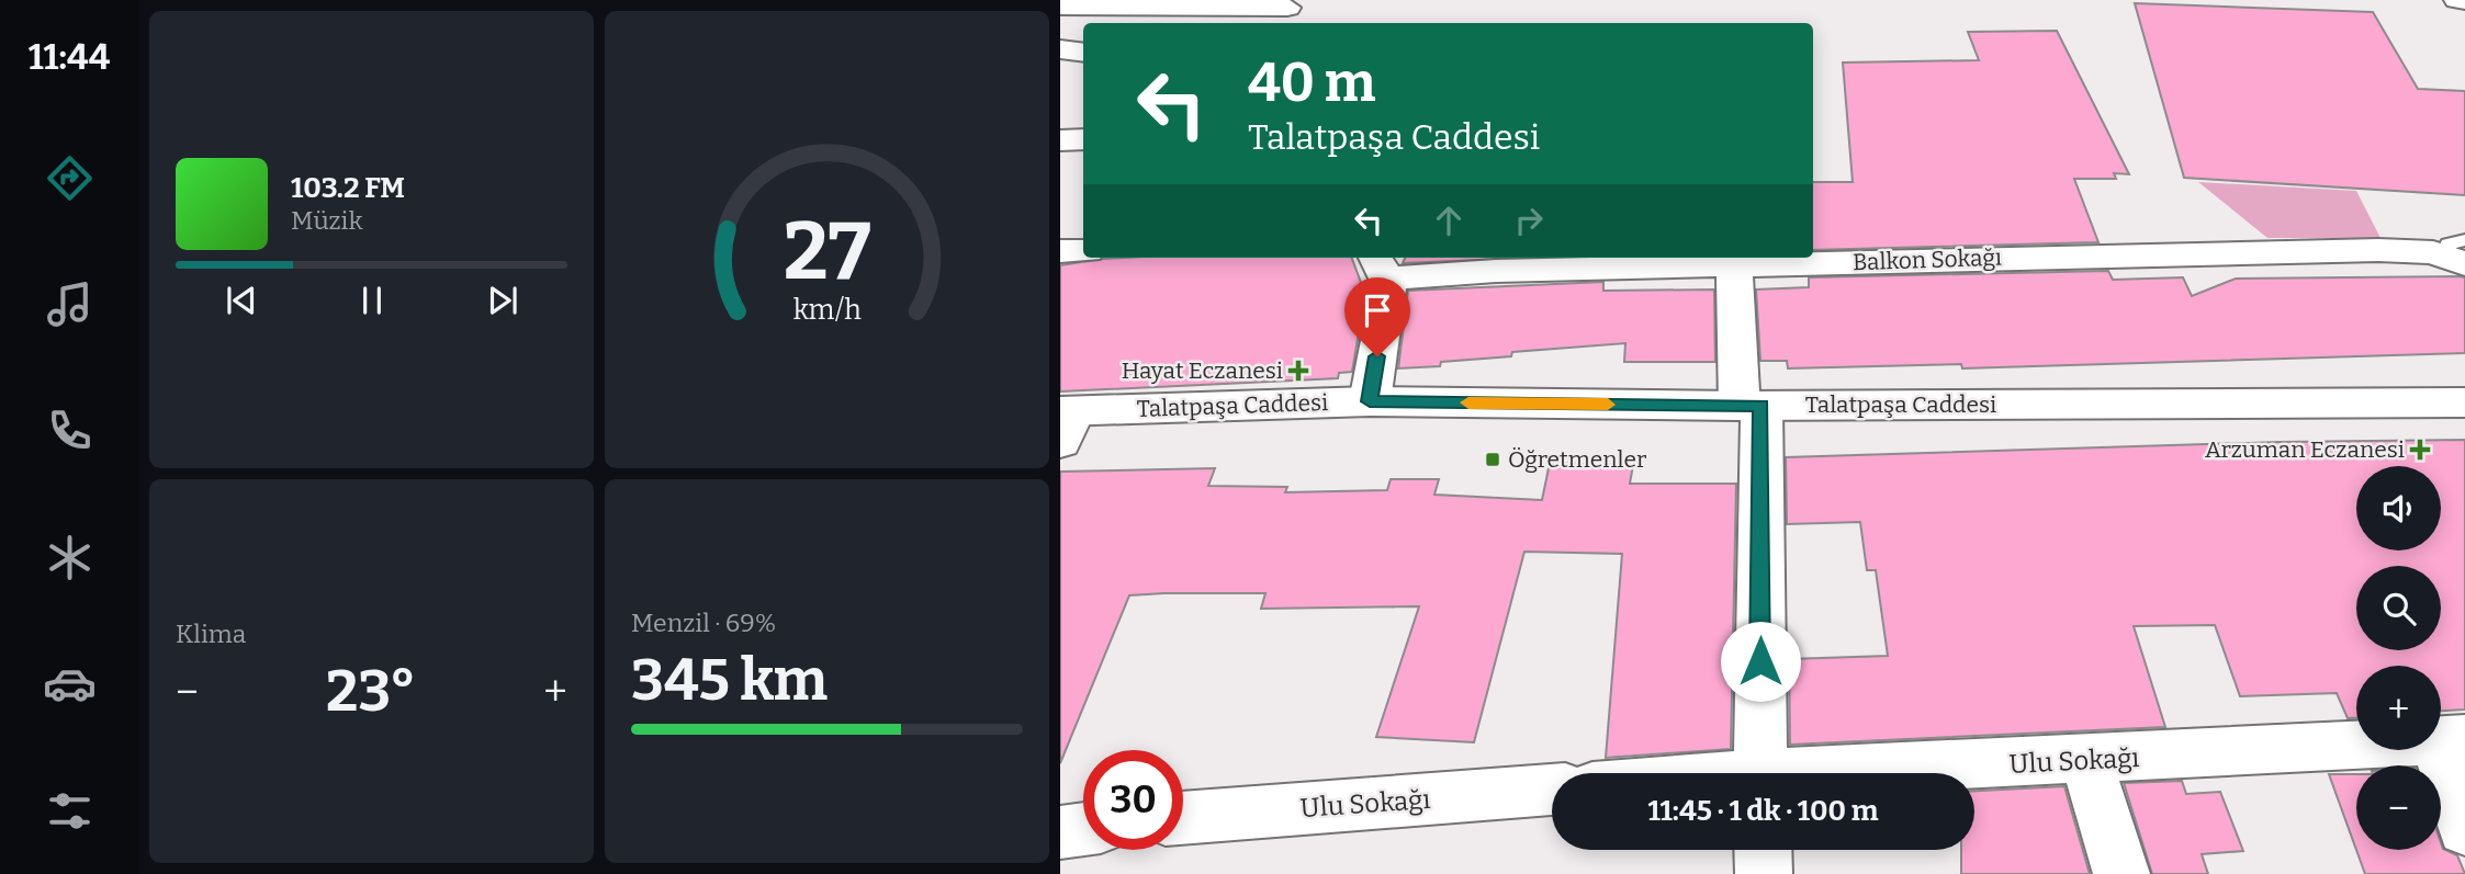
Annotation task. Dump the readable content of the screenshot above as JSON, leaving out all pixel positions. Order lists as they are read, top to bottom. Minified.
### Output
{"streets":{"street":["Balkon Sokağı","Talatpaşa Caddesi","Ulu Sokağı"]},"places":{"health":["Hayat Eczanesi","Arzuman Eczanesi"],"transit":["Öğretmenler"]},"page":{"tabs":"11:44","turn":["40 m","Talatpaşa Caddesi"],"song":["103.2 FM","Müzik"],"map_buttons":["+","−"],"tile":["Klima",["Menzil · 69%","345 km"]],"heat":["−","23°","+"],"limit":"30","trip":"11:45 · 1 dk · 100 m","gauge":["27","km/h"]}}
